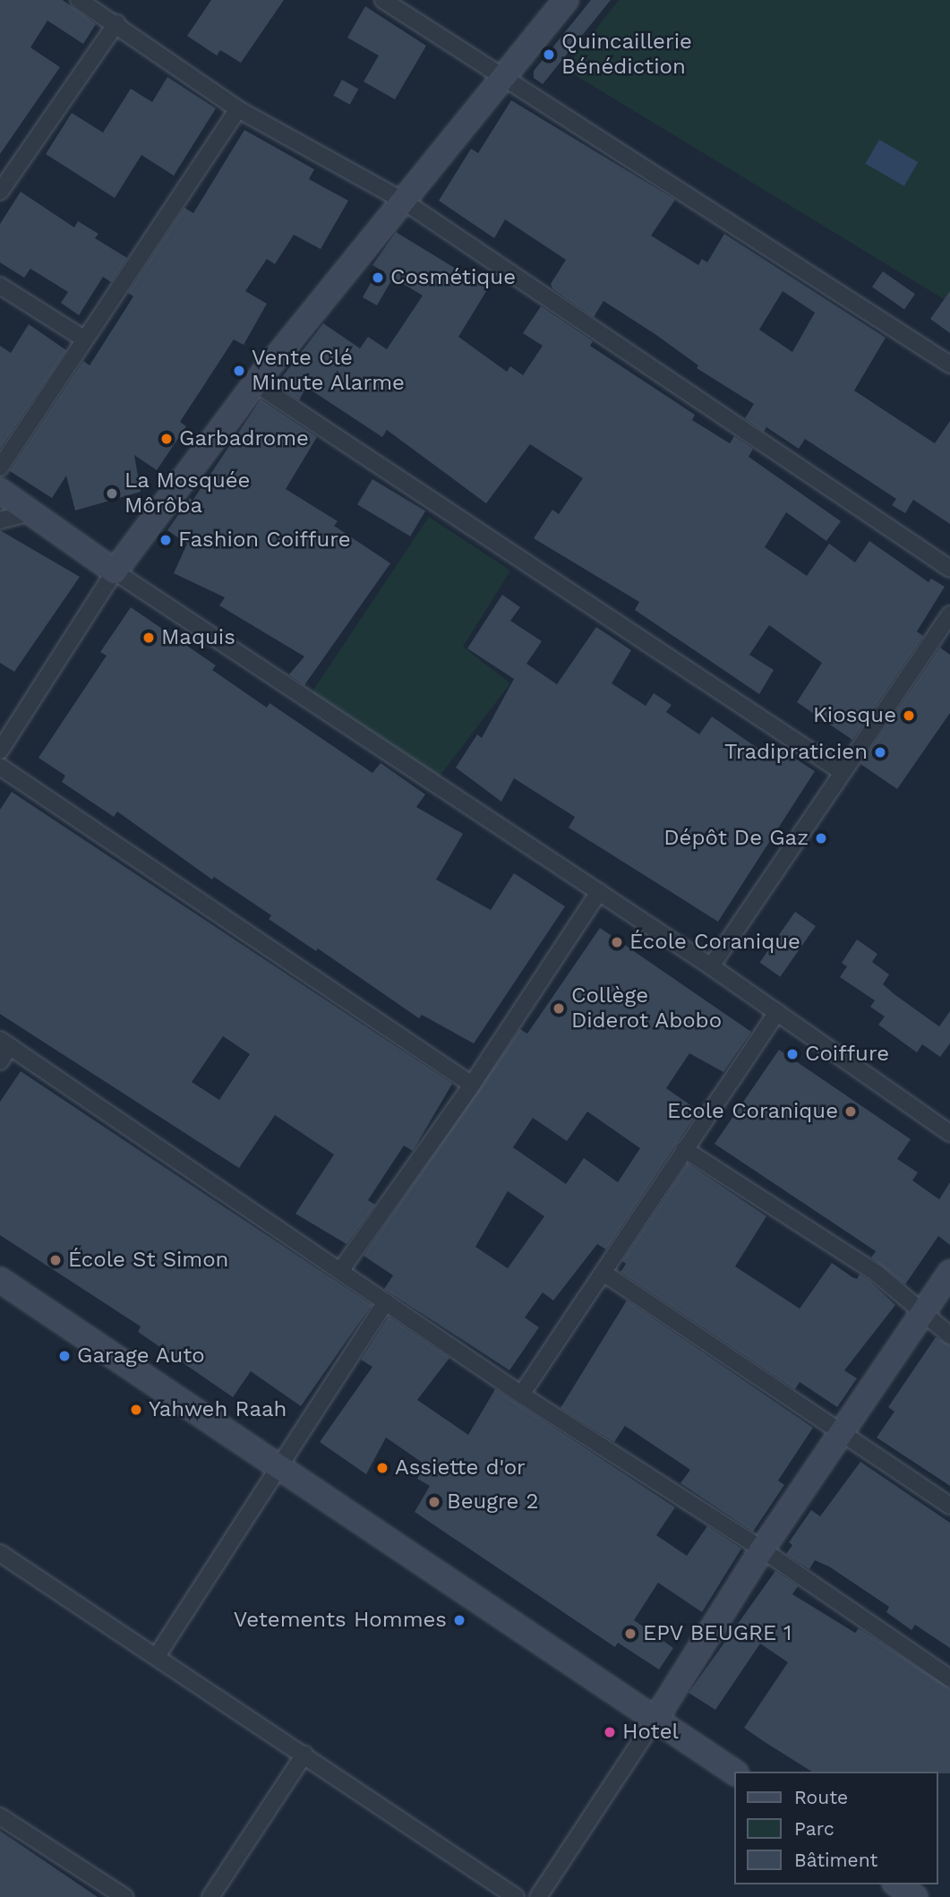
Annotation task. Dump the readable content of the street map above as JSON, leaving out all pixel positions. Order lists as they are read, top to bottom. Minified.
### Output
{"places":["Quincaillerie Bénédiction","Cosmétique","Vente Clé Minute Alarme","Garbadrome","La Mosquée Môrôba","Fashion Coiffure","Maquis","Kiosque","Tradipraticien","Dépôt De Gaz","École Coranique","Collège Diderot Abobo","Coiffure","Ecole Coranique","École St Simon","Garage Auto","Yahweh Raah","Assiette d'or","Beugre 2","Vetements Hommes","EPV BEUGRE 1","Hotel"],"legend":["Route","Parc","Bâtiment"]}
